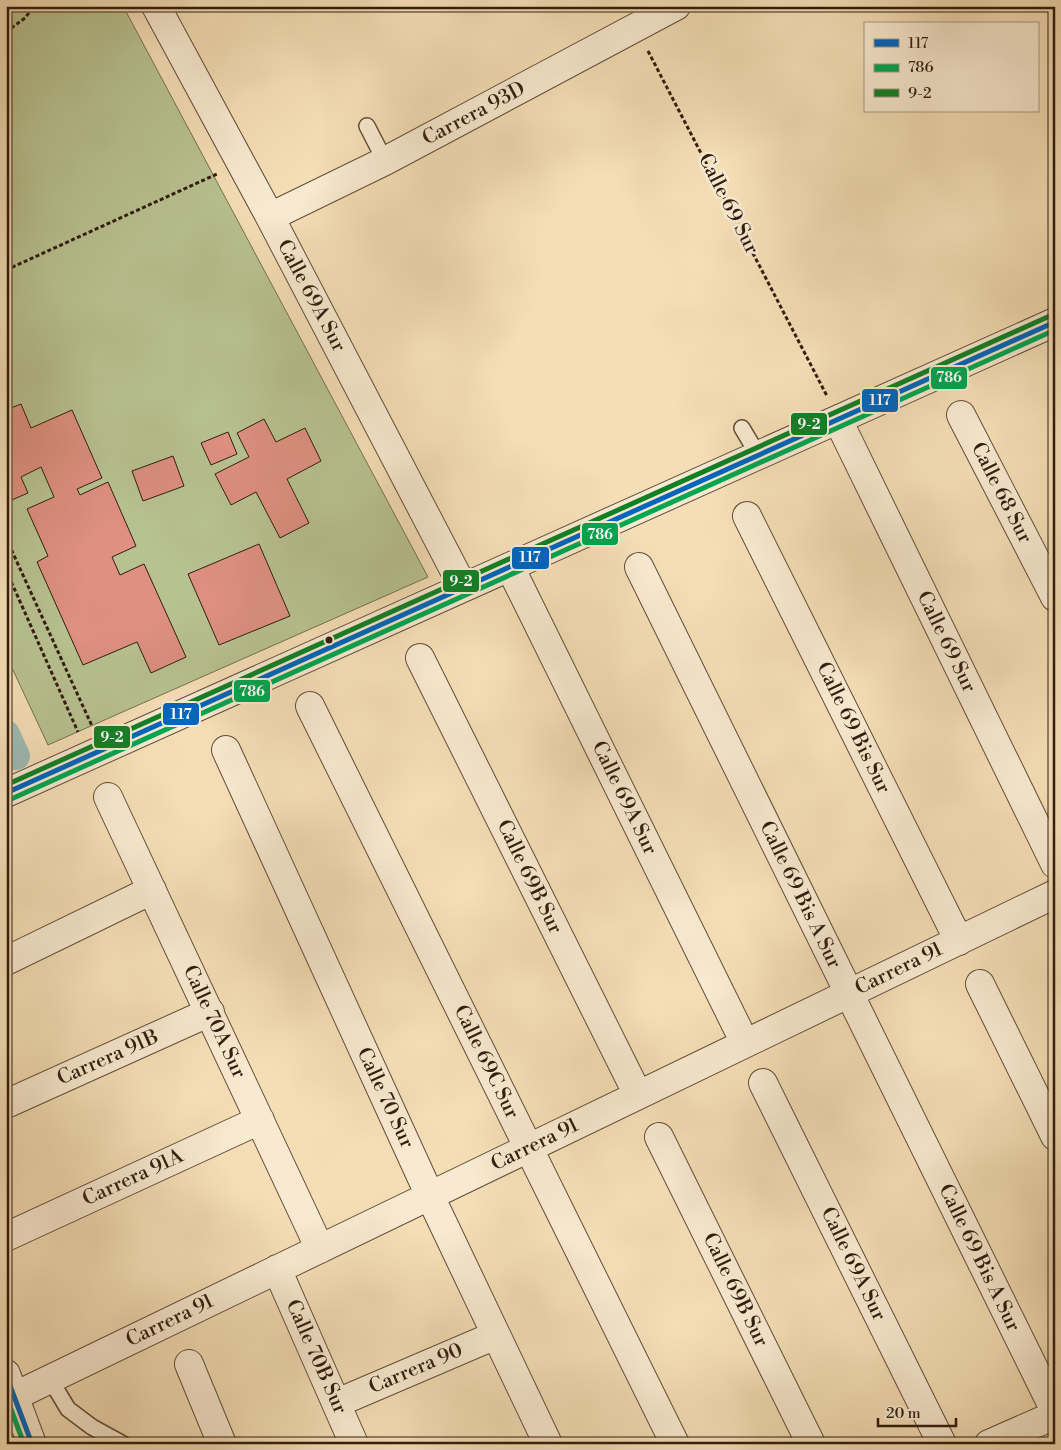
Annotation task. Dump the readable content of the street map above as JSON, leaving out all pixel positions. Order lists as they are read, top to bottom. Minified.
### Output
{"streets":{"street":["Carrera 93D","Calle 69 Sur","Calle 69A Sur","Calle 68 Sur","Calle 69 Bis Sur","Calle 69B Sur","Calle 69 Bis A Sur","Carrera 91","Calle 70A Sur","Carrera 91B","Calle 69C Sur","Calle 70 Sur","Carrera 91A","Calle 70B Sur","Carrera 90"]},"crossings":[["Carrera 93D","Calle 69 Sur"],["Carrera 93D","Calle 69A Sur"],["Calle 69 Bis Sur","Carrera 91"],["Calle 69B Sur","Carrera 91"],["Calle 69 Bis A Sur","Carrera 91"],["Carrera 91","Calle 70A Sur"],["Carrera 91","Calle 69C Sur"],["Carrera 91","Calle 70 Sur"],["Carrera 91","Calle 70B Sur"],["Calle 70A Sur","Carrera 91B"],["Calle 70A Sur","Carrera 91A"],["Calle 70 Sur","Carrera 90"],["Calle 70B Sur","Carrera 90"]],"lines":["transit line 9-2","transit line 117","transit line 786"],"legend":["117","786","9-2"],"scale_bar":"20 m"}
